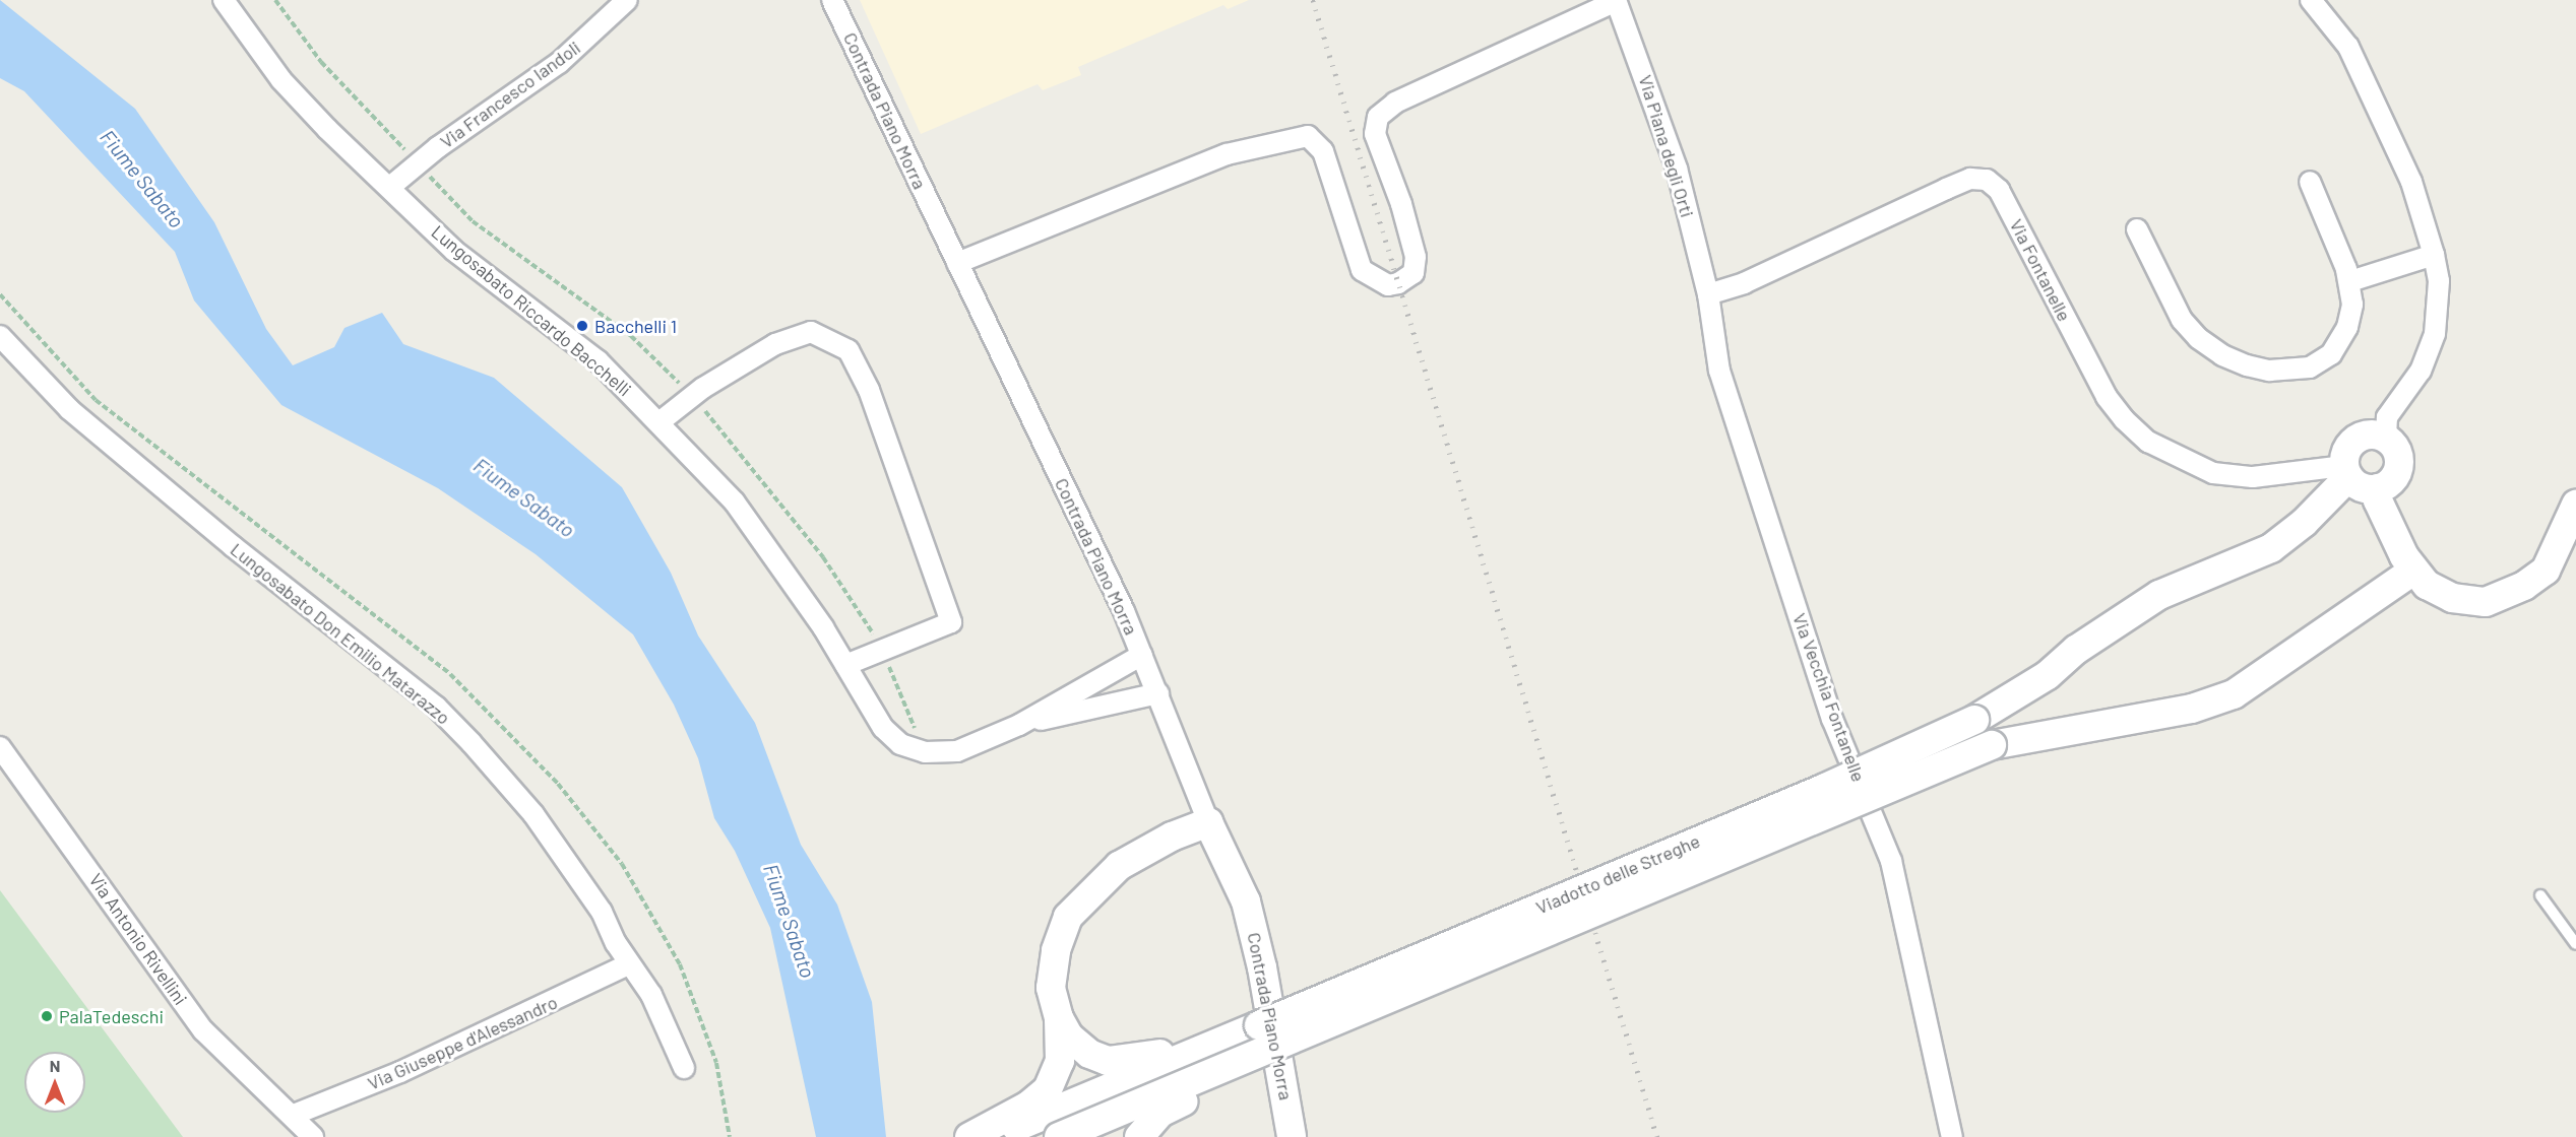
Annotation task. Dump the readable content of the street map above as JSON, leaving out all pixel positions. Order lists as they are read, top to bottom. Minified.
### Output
{"streets":{"main road":["Contrada Piano Morra","Via Fontanelle","Viadotto delle Streghe"],"street":["Via Francesco Iandoli","Via Piana degli Orti","Lungosabato Riccardo Bacchelli","Lungosabato Don Emilio Matarazzo","Via Vecchia Fontanelle","Via Antonio Rivellini","Via Giuseppe d'Alessandro"]},"crossings":[["Via Francesco Iandoli","Lungosabato Riccardo Bacchelli"],["Contrada Piano Morra","Lungosabato Riccardo Bacchelli"],["Via Piana degli Orti","Via Fontanelle"],["Via Piana degli Orti","Via Vecchia Fontanelle"],["Via Fontanelle","Via Vecchia Fontanelle"],["Via Fontanelle","Viadotto delle Streghe"],["Lungosabato Don Emilio Matarazzo","Via Giuseppe d'Alessandro"],["Via Antonio Rivellini","Via Giuseppe d'Alessandro"]],"water":["Fiume Sabato"],"places":["Bacchelli 1","PalaTedeschi"],"north":"top"}
